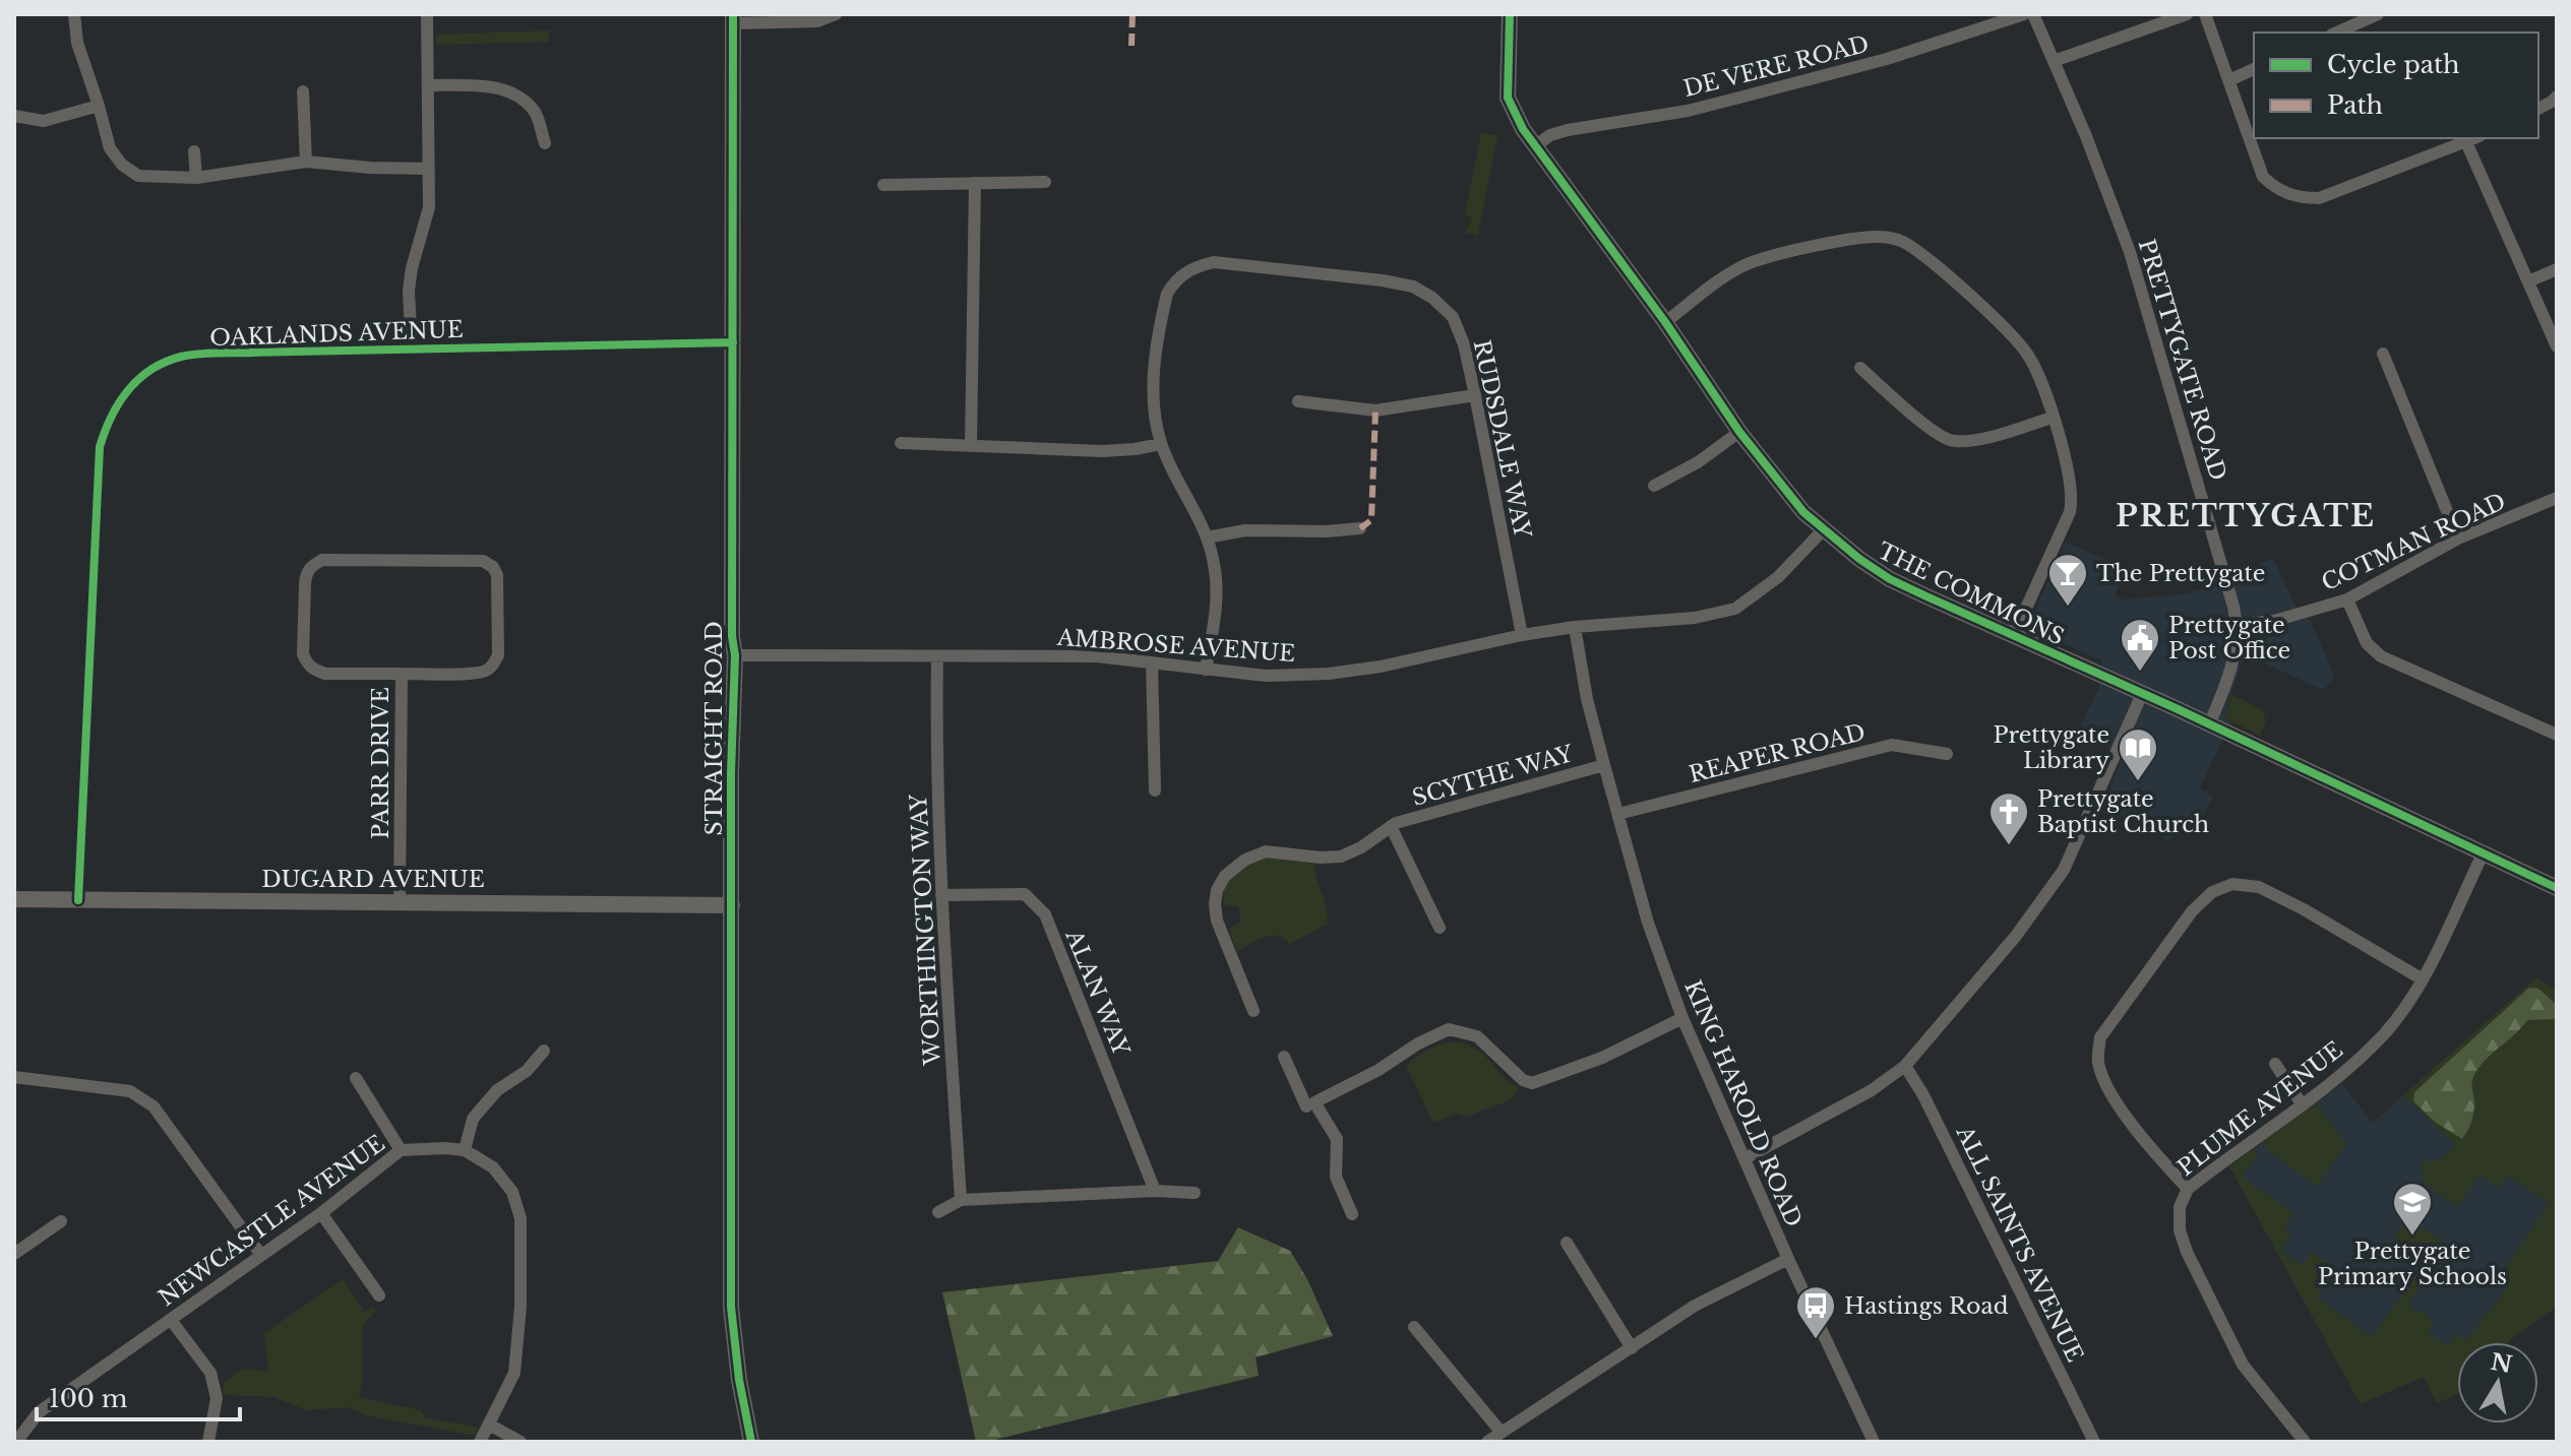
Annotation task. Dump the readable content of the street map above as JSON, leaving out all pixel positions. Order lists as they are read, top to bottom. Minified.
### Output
{"streets":{"street":["DE VERE ROAD","OAKLANDS AVENUE","PRETTYGATE ROAD","RUDSDALE WAY","COTMAN ROAD","THE COMMONS","AMBROSE AVENUE","STRAIGHT ROAD","REAPER ROAD","PARR DRIVE","SCYTHE WAY","DUGARD AVENUE","WORTHINGTON WAY","ALAN WAY","KING HAROLD ROAD","PLUME AVENUE","NEWCASTLE AVENUE","ALL SAINTS AVENUE"]},"crossings":[["DE VERE ROAD","THE COMMONS"],["OAKLANDS AVENUE","STRAIGHT ROAD"],["OAKLANDS AVENUE","DUGARD AVENUE"],["PRETTYGATE ROAD","COTMAN ROAD"],["PRETTYGATE ROAD","THE COMMONS"],["RUDSDALE WAY","AMBROSE AVENUE"],["THE COMMONS","AMBROSE AVENUE"],["THE COMMONS","PLUME AVENUE"],["AMBROSE AVENUE","STRAIGHT ROAD"],["AMBROSE AVENUE","WORTHINGTON WAY"],["AMBROSE AVENUE","KING HAROLD ROAD"],["STRAIGHT ROAD","DUGARD AVENUE"],["REAPER ROAD","KING HAROLD ROAD"],["PARR DRIVE","DUGARD AVENUE"],["SCYTHE WAY","KING HAROLD ROAD"],["WORTHINGTON WAY","ALAN WAY"]],"districts":["PRETTYGATE"],"places":{"bar":["The Prettygate"],"public building":["Prettygate Post Office"],"library":["Prettygate Library"],"church":["Prettygate Baptist Church"],"school or university":["Prettygate Primary Schools"],"bus stop":["Hastings Road"]},"legend":["Cycle path","Path"],"scale_bar":"100 m","north":"top"}
